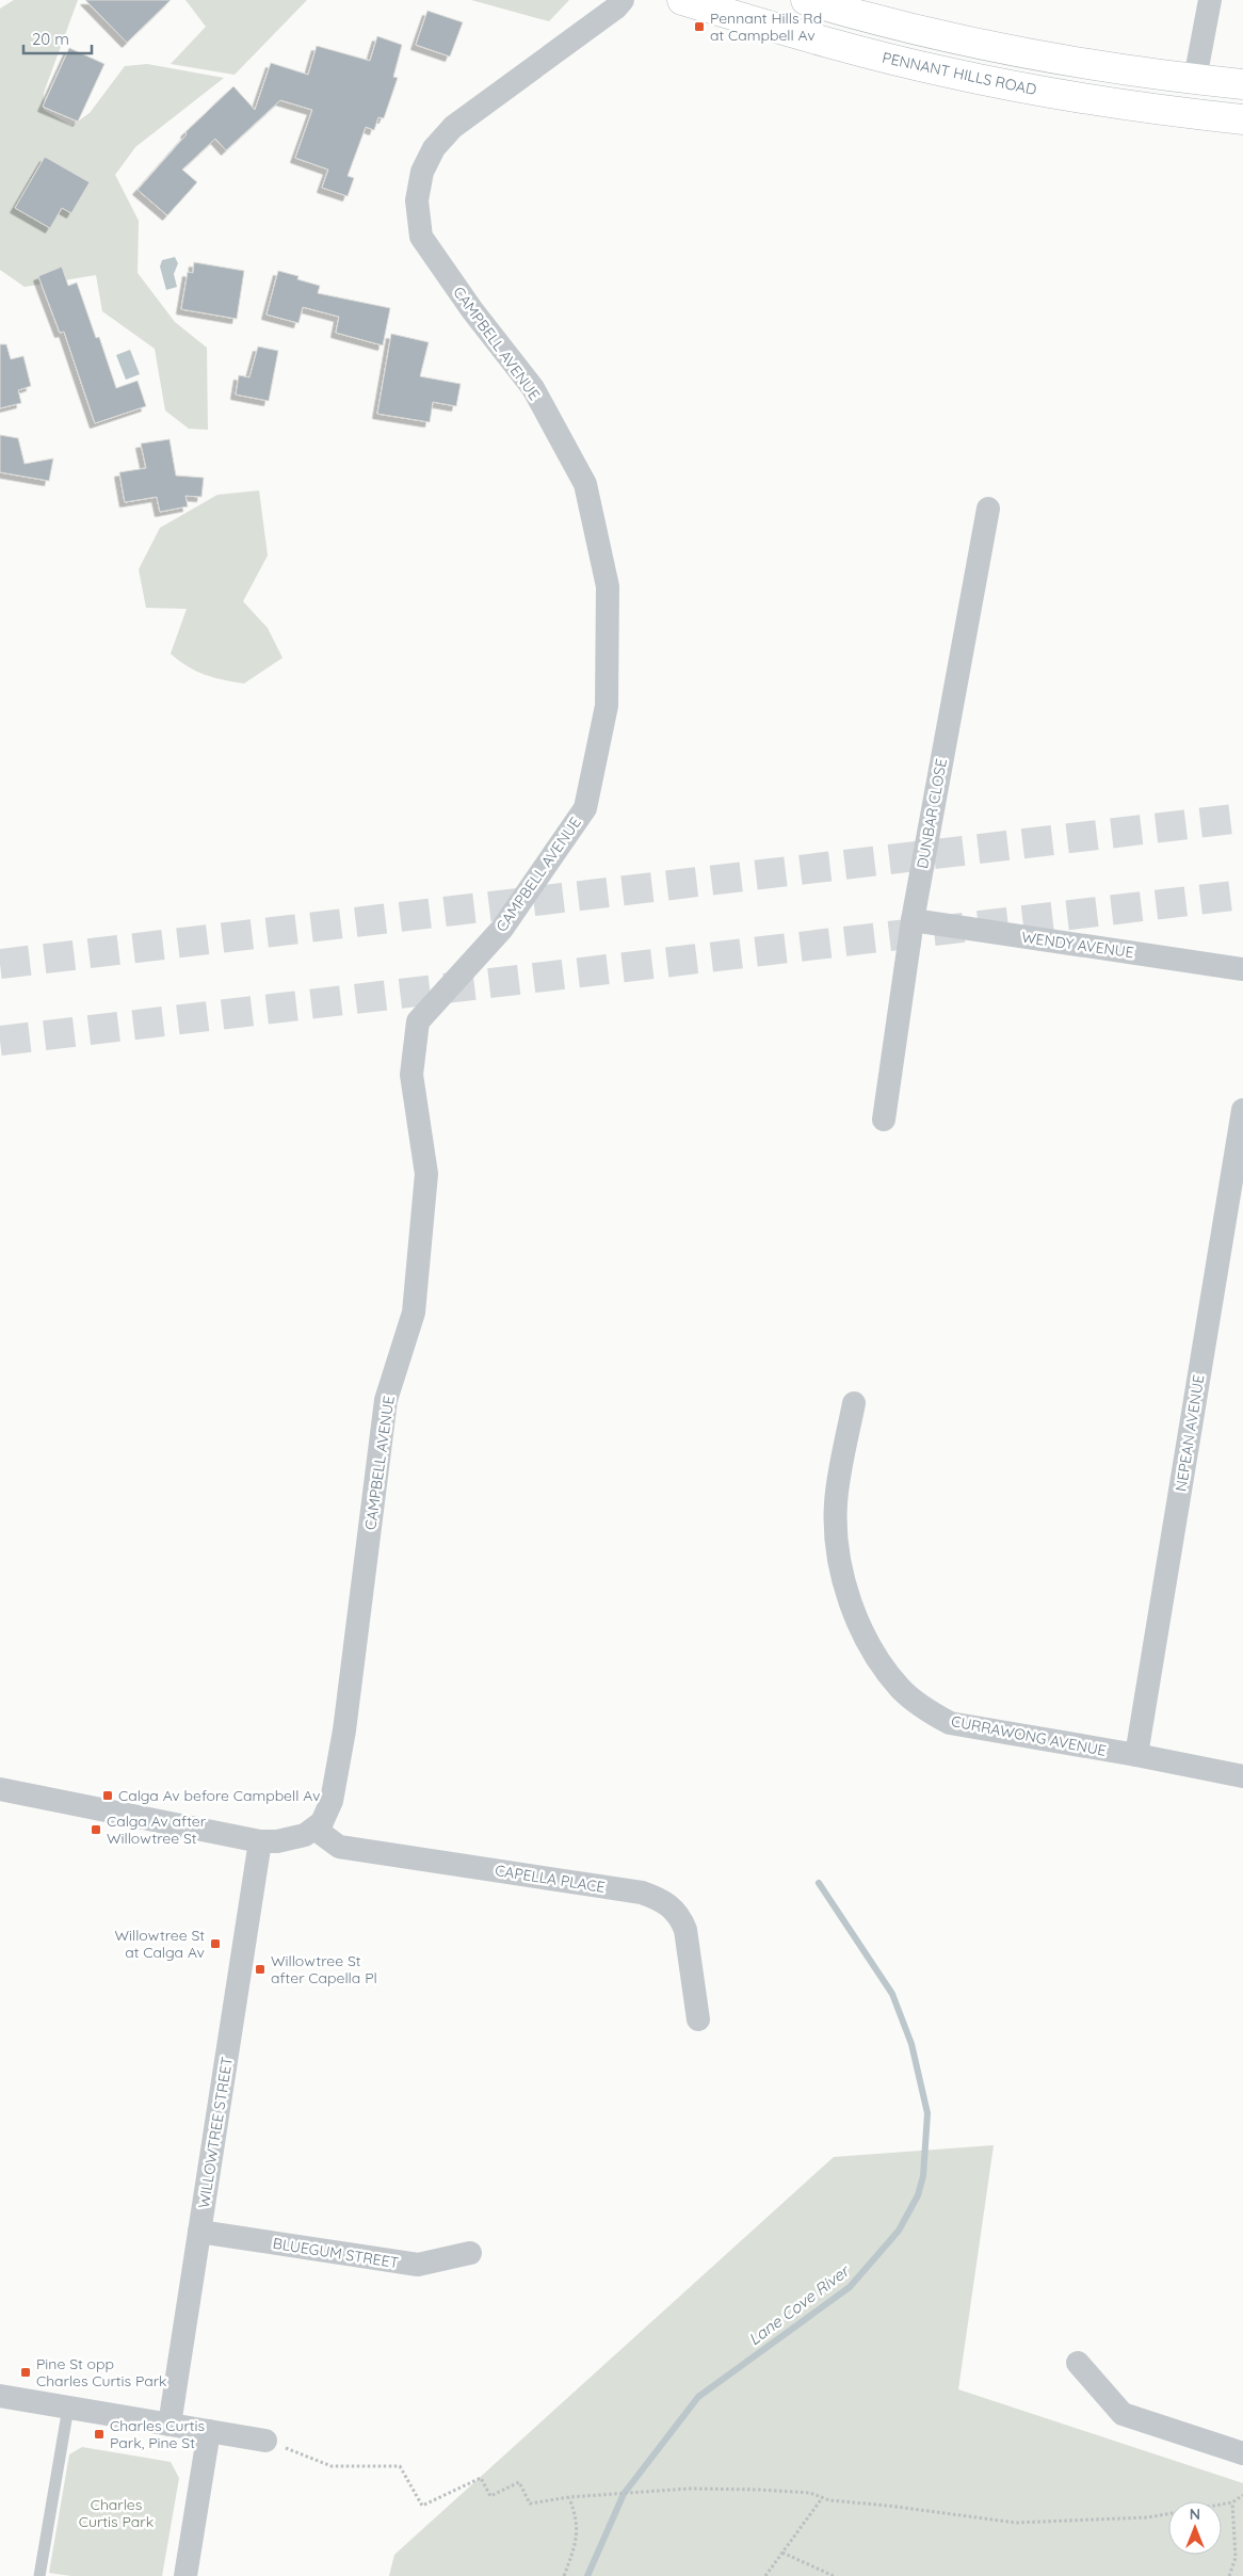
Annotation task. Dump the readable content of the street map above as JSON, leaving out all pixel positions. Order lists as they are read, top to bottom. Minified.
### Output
{"streets":{"highway":["PENNANT HILLS ROAD"],"street":["CAMPBELL AVENUE","DUNBAR CLOSE","WENDY AVENUE","NEPEAN AVENUE","CURRAWONG AVENUE","CAPELLA PLACE","WILLOWTREE STREET","BLUEGUM STREET"]},"crossings":[["CAMPBELL AVENUE","CAPELLA PLACE"],["DUNBAR CLOSE","WENDY AVENUE"],["NEPEAN AVENUE","CURRAWONG AVENUE"],["WILLOWTREE STREET","BLUEGUM STREET"]],"water":["Lane Cove River"],"parks":["Charles Curtis Park"],"places":{"transit":["Pennant Hills Rd at Campbell Av","Calga Av before Campbell Av","Calga Av after Willowtree St","Willowtree St at Calga Av","Willowtree St after Capella Pl","Pine St opp Charles Curtis Park","Charles Curtis Park, Pine St"]},"scale_bar":"20 m","north":"top"}
